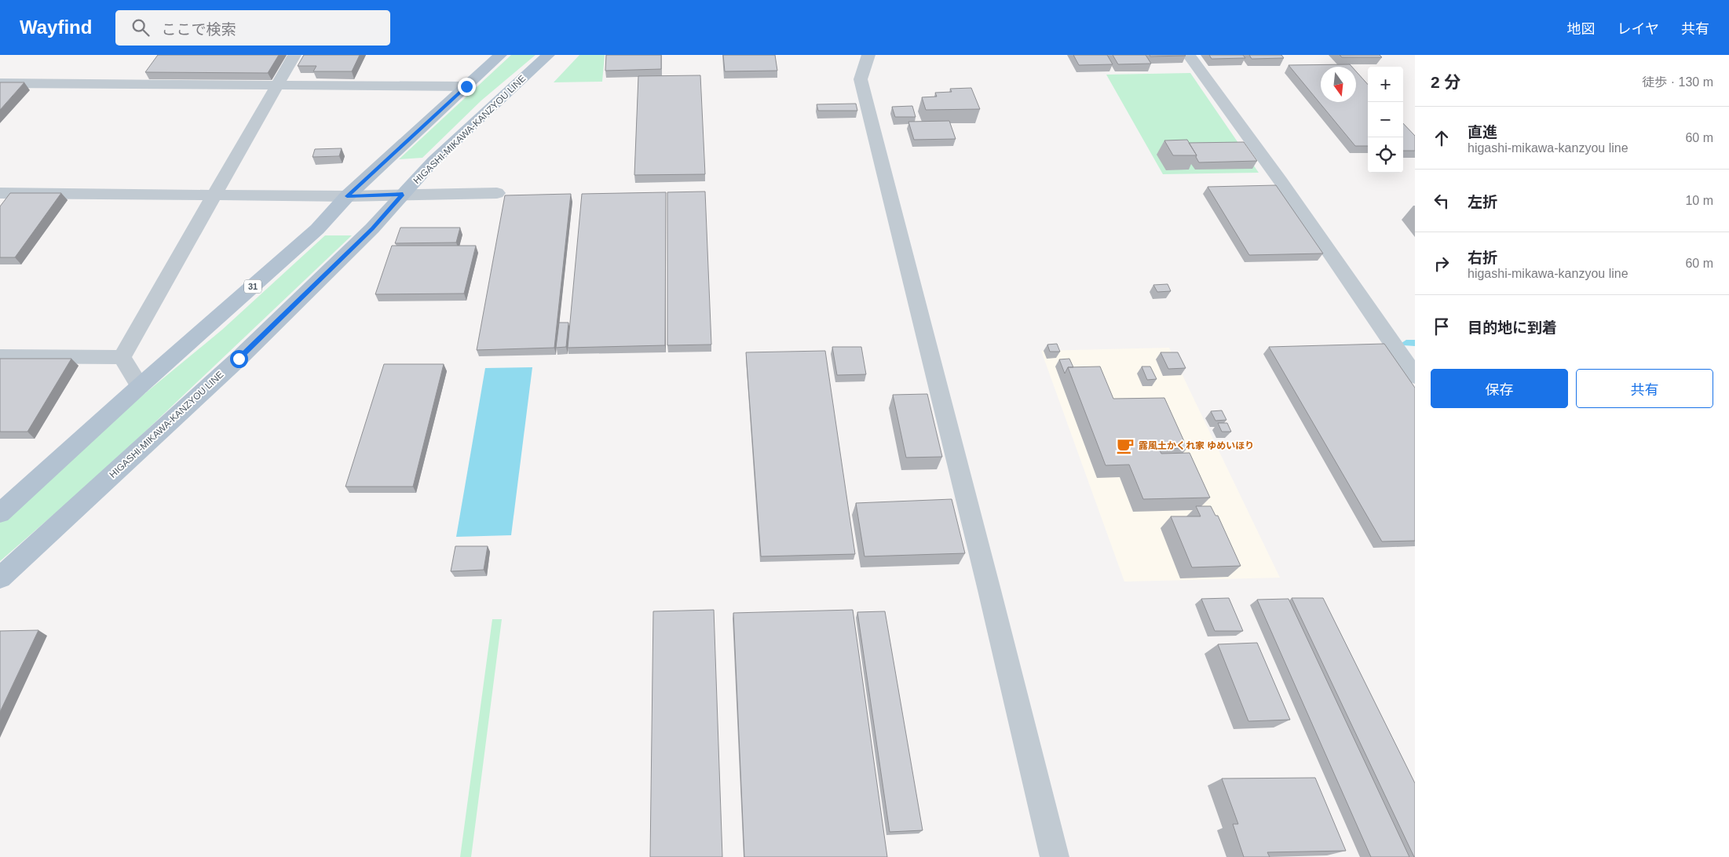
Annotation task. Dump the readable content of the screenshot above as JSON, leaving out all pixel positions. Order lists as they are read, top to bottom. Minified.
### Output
{"streets":{"main road":["HIGASHI-MIKAWA-KANZYOU LINE","31"]},"places":{"cafe":["露風土かくれ家 ゆめいほり"]},"north":"bottom","page":{"header":"Wayfind","search":"ここで検索","nav":["地図","レイヤ","共有"],"heading":["2 分","徒歩 · 130 m"],"map_buttons":["+","−"],"list":[["直進","higashi-mikawa-kanzyou line","60 m"],["左折","10 m"],["右折","higashi-mikawa-kanzyou line","60 m"],"目的地に到着"],"buttons":["保存","共有"]}}
